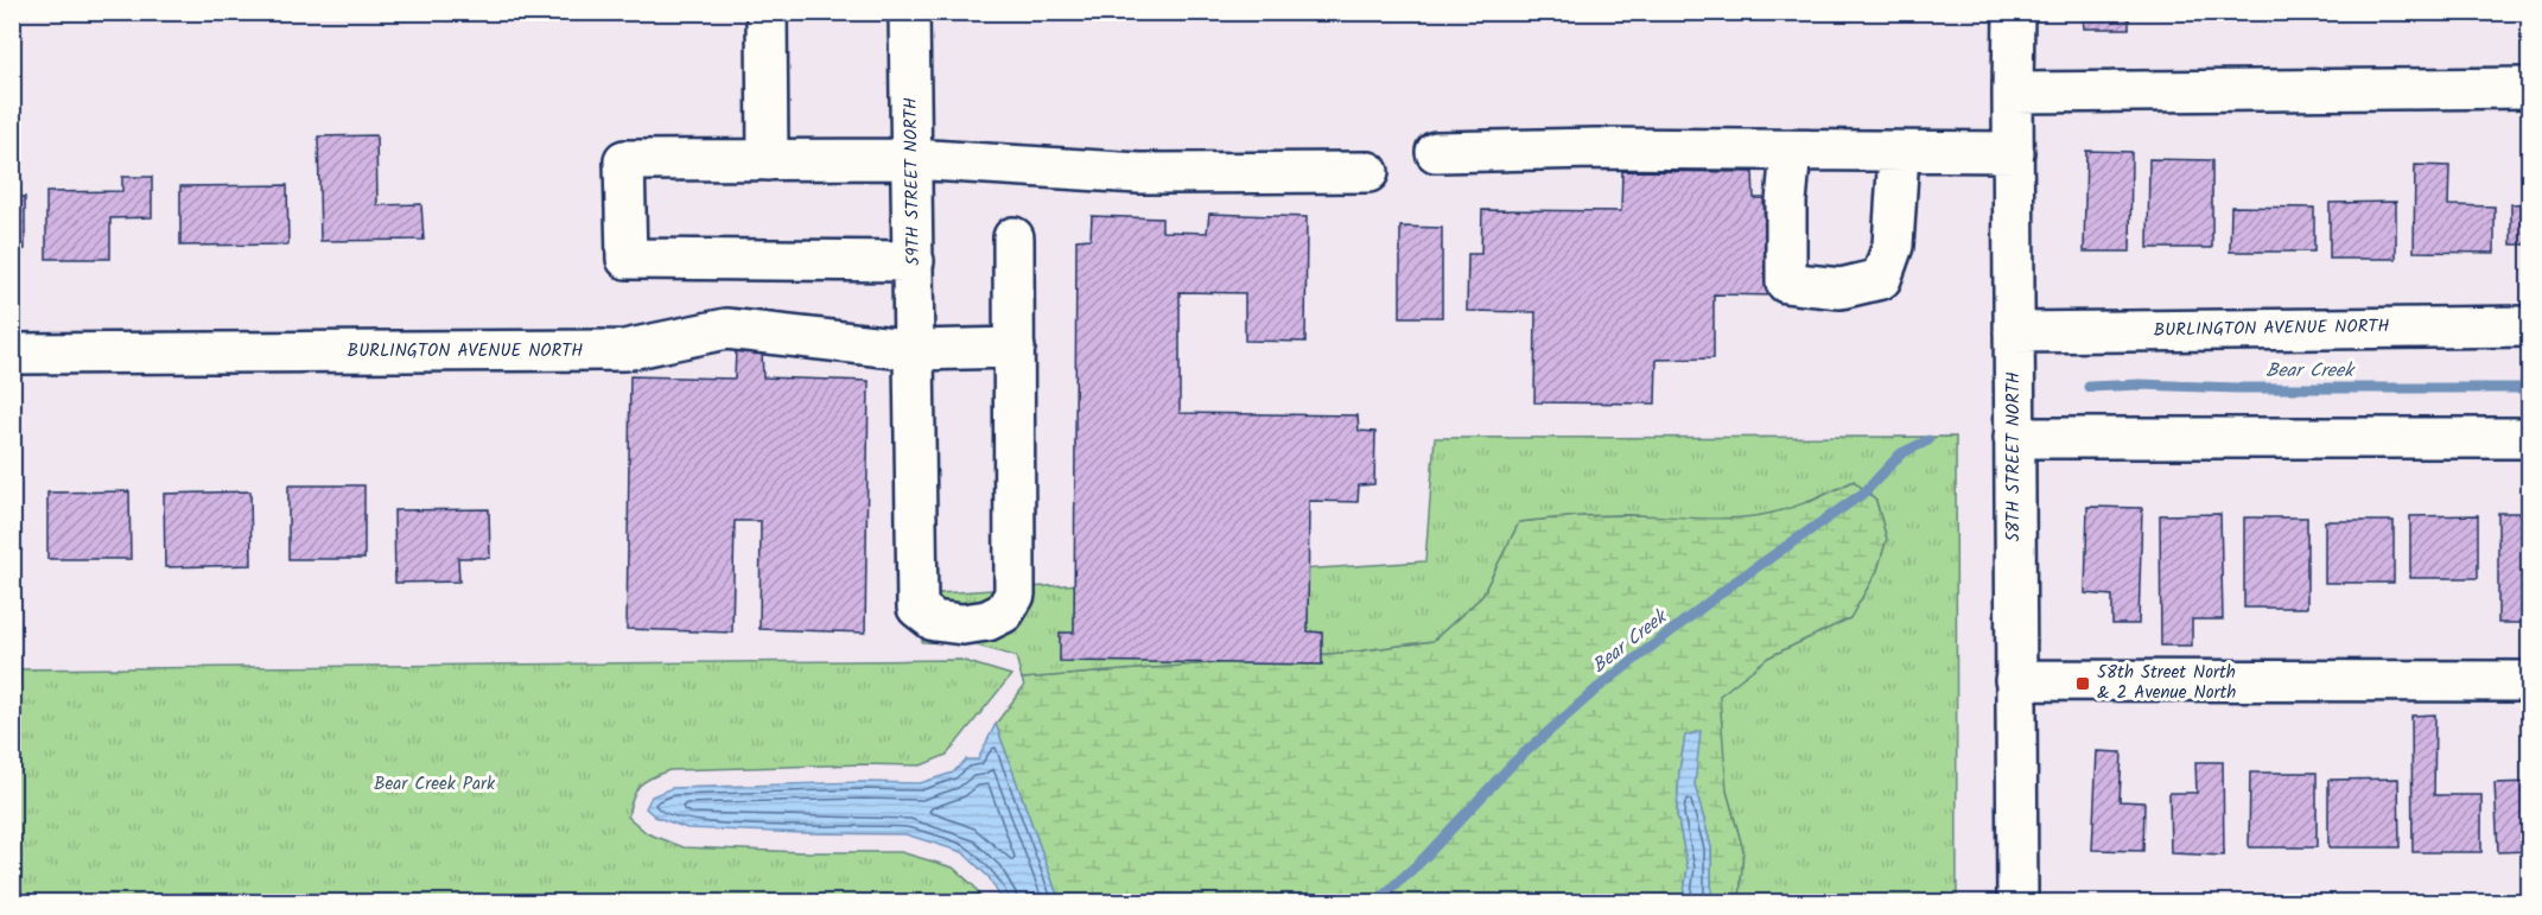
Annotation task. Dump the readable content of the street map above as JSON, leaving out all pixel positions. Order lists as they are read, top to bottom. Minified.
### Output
{"streets":{"street":["59TH STREET NORTH","BURLINGTON AVENUE NORTH","58TH STREET NORTH"]},"crossings":[["59TH STREET NORTH","BURLINGTON AVENUE NORTH"],["BURLINGTON AVENUE NORTH","58TH STREET NORTH"]],"water":["Bear Creek"],"parks":["Bear Creek Park"],"places":{"transit":["58th Street North & 2 Avenue North"]}}
